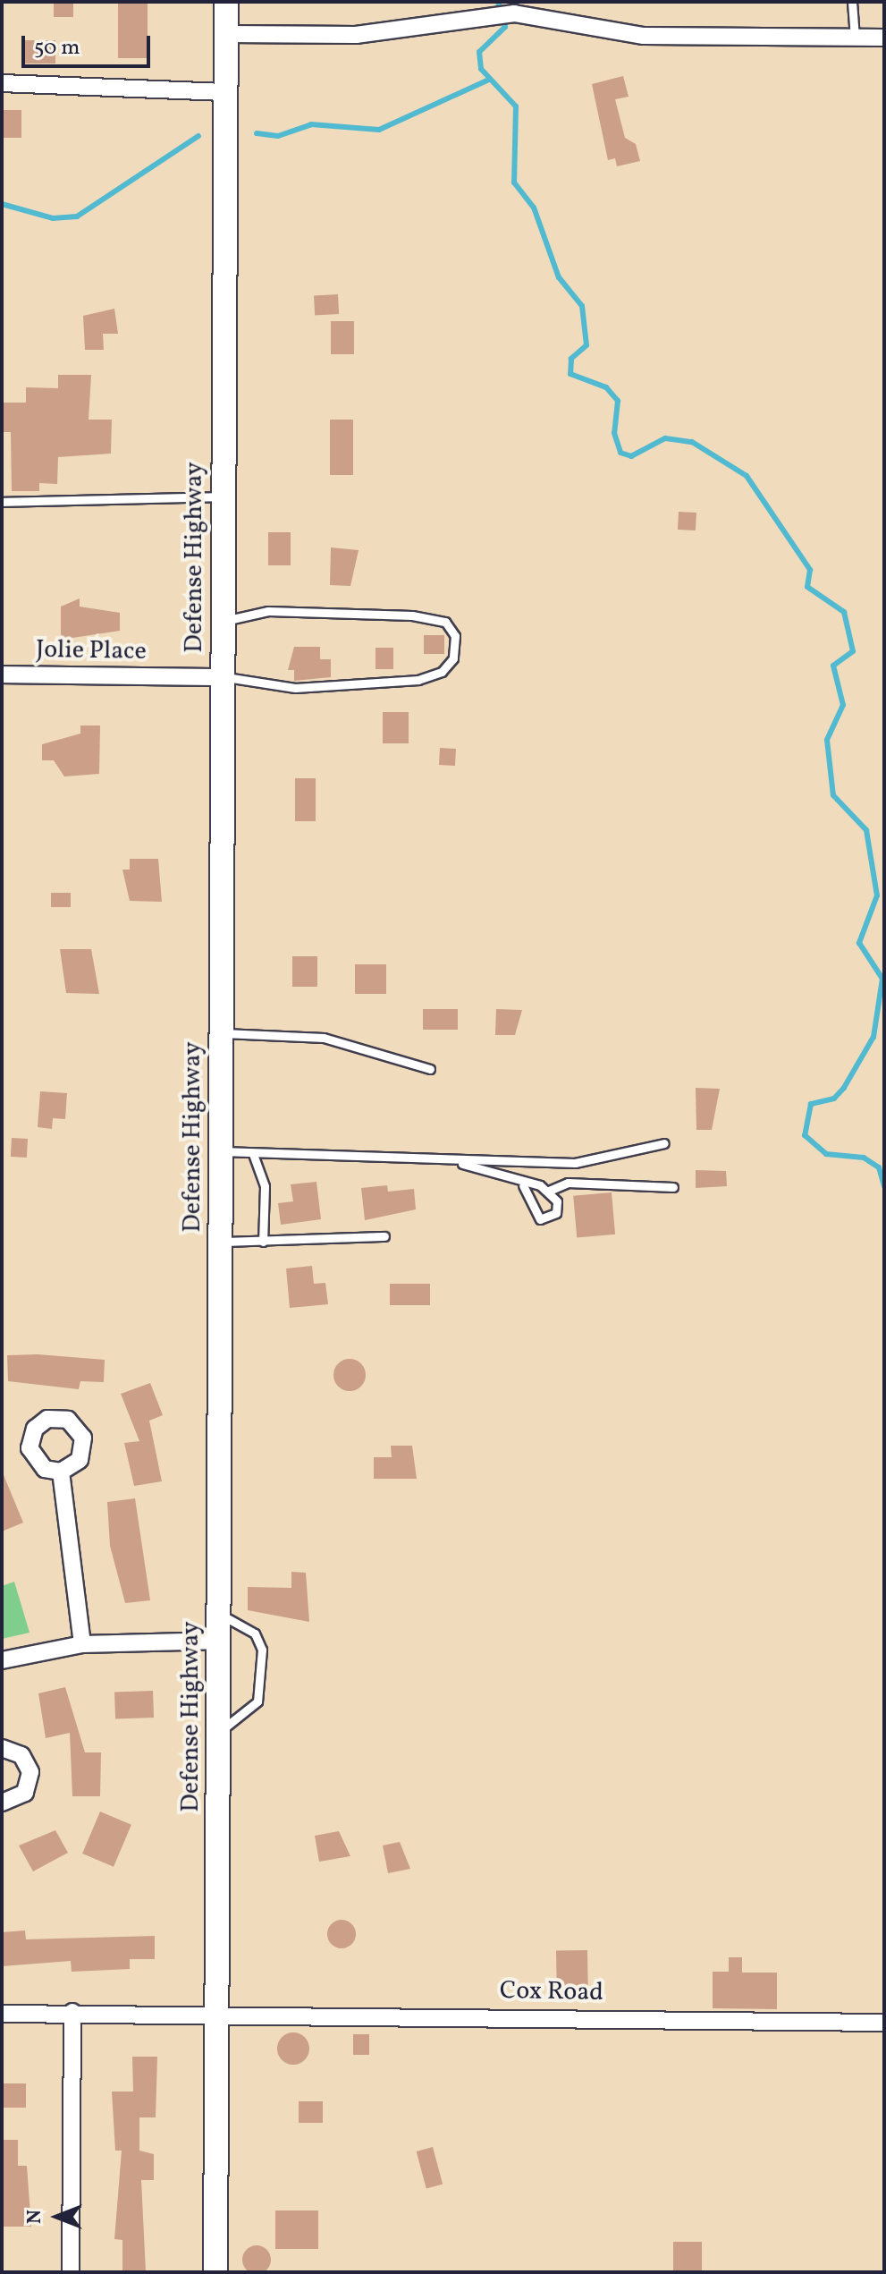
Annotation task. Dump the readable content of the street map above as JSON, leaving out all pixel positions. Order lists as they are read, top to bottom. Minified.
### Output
{"streets":{"main road":["Defense Highway"],"street":["Jolie Place","Cox Road"]},"crossings":[["Defense Highway","Jolie Place"],["Defense Highway","Cox Road"]],"scale_bar":"50 m","north":"left"}
